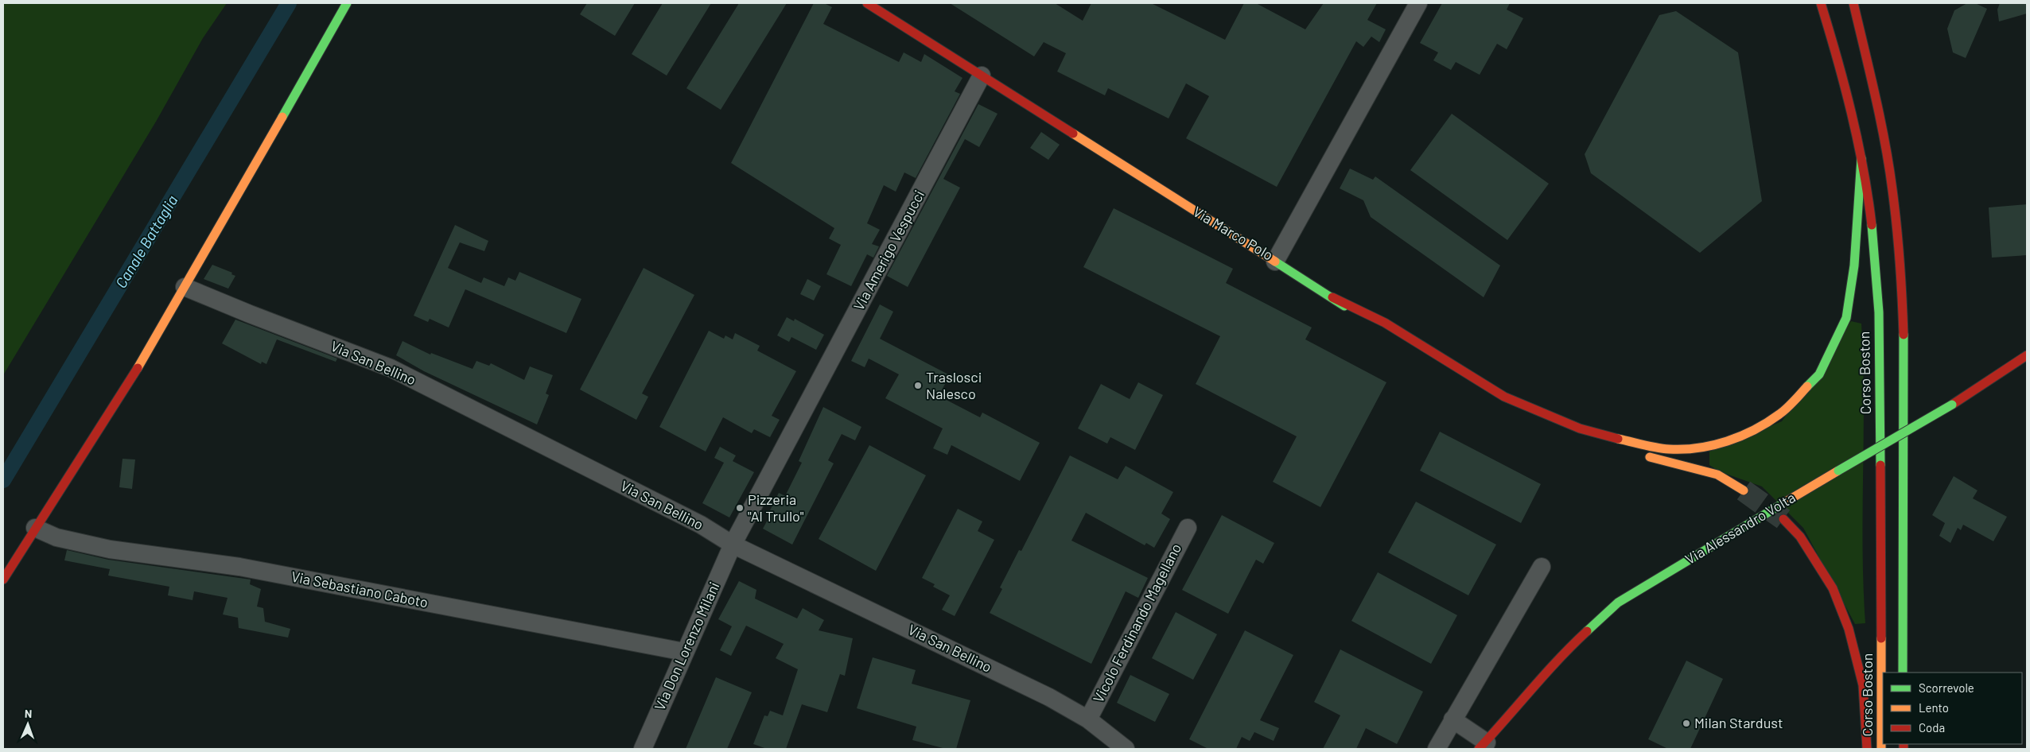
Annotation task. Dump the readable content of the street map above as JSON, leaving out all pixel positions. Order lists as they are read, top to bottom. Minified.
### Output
{"streets":{"main road":["Via Marco Polo","Corso Boston","Via Alessandro Volta"],"street":["Via Amerigo Vespucci","Via San Bellino","Via Sebastiano Caboto","Vicolo Ferdinando Magellano","Via Don Lorenzo Milani"]},"crossings":[["Via Marco Polo","Via Amerigo Vespucci"],["Via Amerigo Vespucci","Via San Bellino"],["Via Amerigo Vespucci","Via Don Lorenzo Milani"],["Via San Bellino","Vicolo Ferdinando Magellano"],["Via San Bellino","Via Don Lorenzo Milani"],["Via Sebastiano Caboto","Via Don Lorenzo Milani"]],"water":["Canale Battaglia"],"places":["Traslosci Nalesco","Pizzeria \"Al Trullo\"","Milan Stardust"],"legend":["Scorrevole","Lento","Coda"],"north":"top"}
